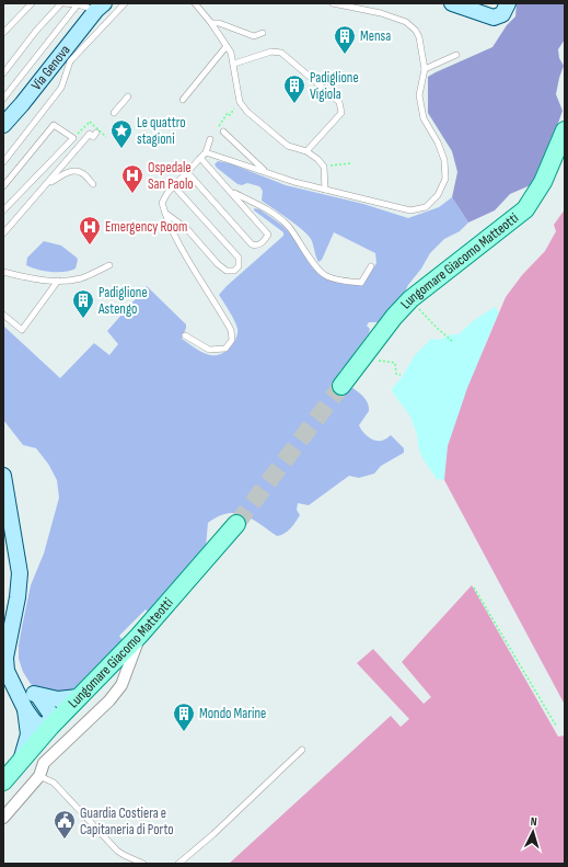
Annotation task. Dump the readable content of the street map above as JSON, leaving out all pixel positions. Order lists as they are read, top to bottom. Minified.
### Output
{"streets":{"main road":["Lungomare Giacomo Matteotti"],"street":["Via Genova"]},"places":{"building":["Mensa","Padiglione Vigiola","Padiglione Astengo","Mondo Marine"],"place":["Le quattro stagioni"],"hospital":["Ospedale San Paolo","Emergency Room"],"public building":["Guardia Costiera e Capitaneria di Porto"]},"north":"top"}
